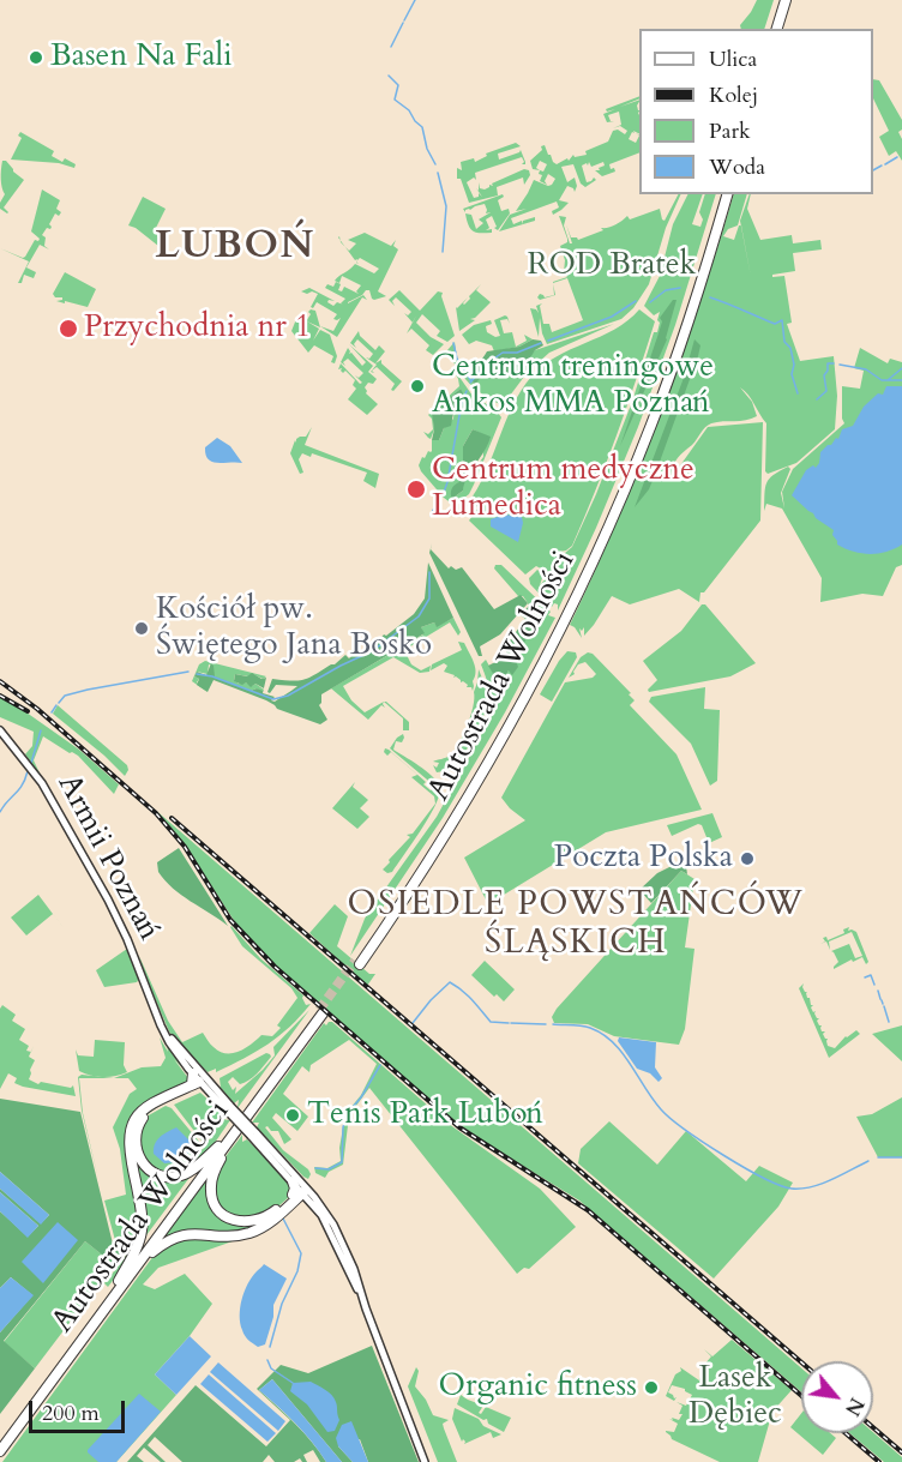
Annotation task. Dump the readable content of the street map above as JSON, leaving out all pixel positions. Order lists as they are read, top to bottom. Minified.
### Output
{"streets":{"highway":["Autostrada Wolności"],"main road":["Armii Poznań"]},"districts":["LUBOŃ","OSIEDLE POWSTAŃCÓW ŚLĄSKICH"],"parks":["ROD Bratek","Lasek Dębiec"],"places":["Basen Na Fali","Przychodnia nr 1","Centrum treningowe Ankos MMA Poznań","Centrum medyczne Lumedica","Kościół pw. Świętego Jana Bosko","Poczta Polska","Tenis Park Luboń","Organic fitness"],"legend":["Ulica","Kolej","Park","Woda"],"scale_bar":"200 m","north":"bottom right"}
